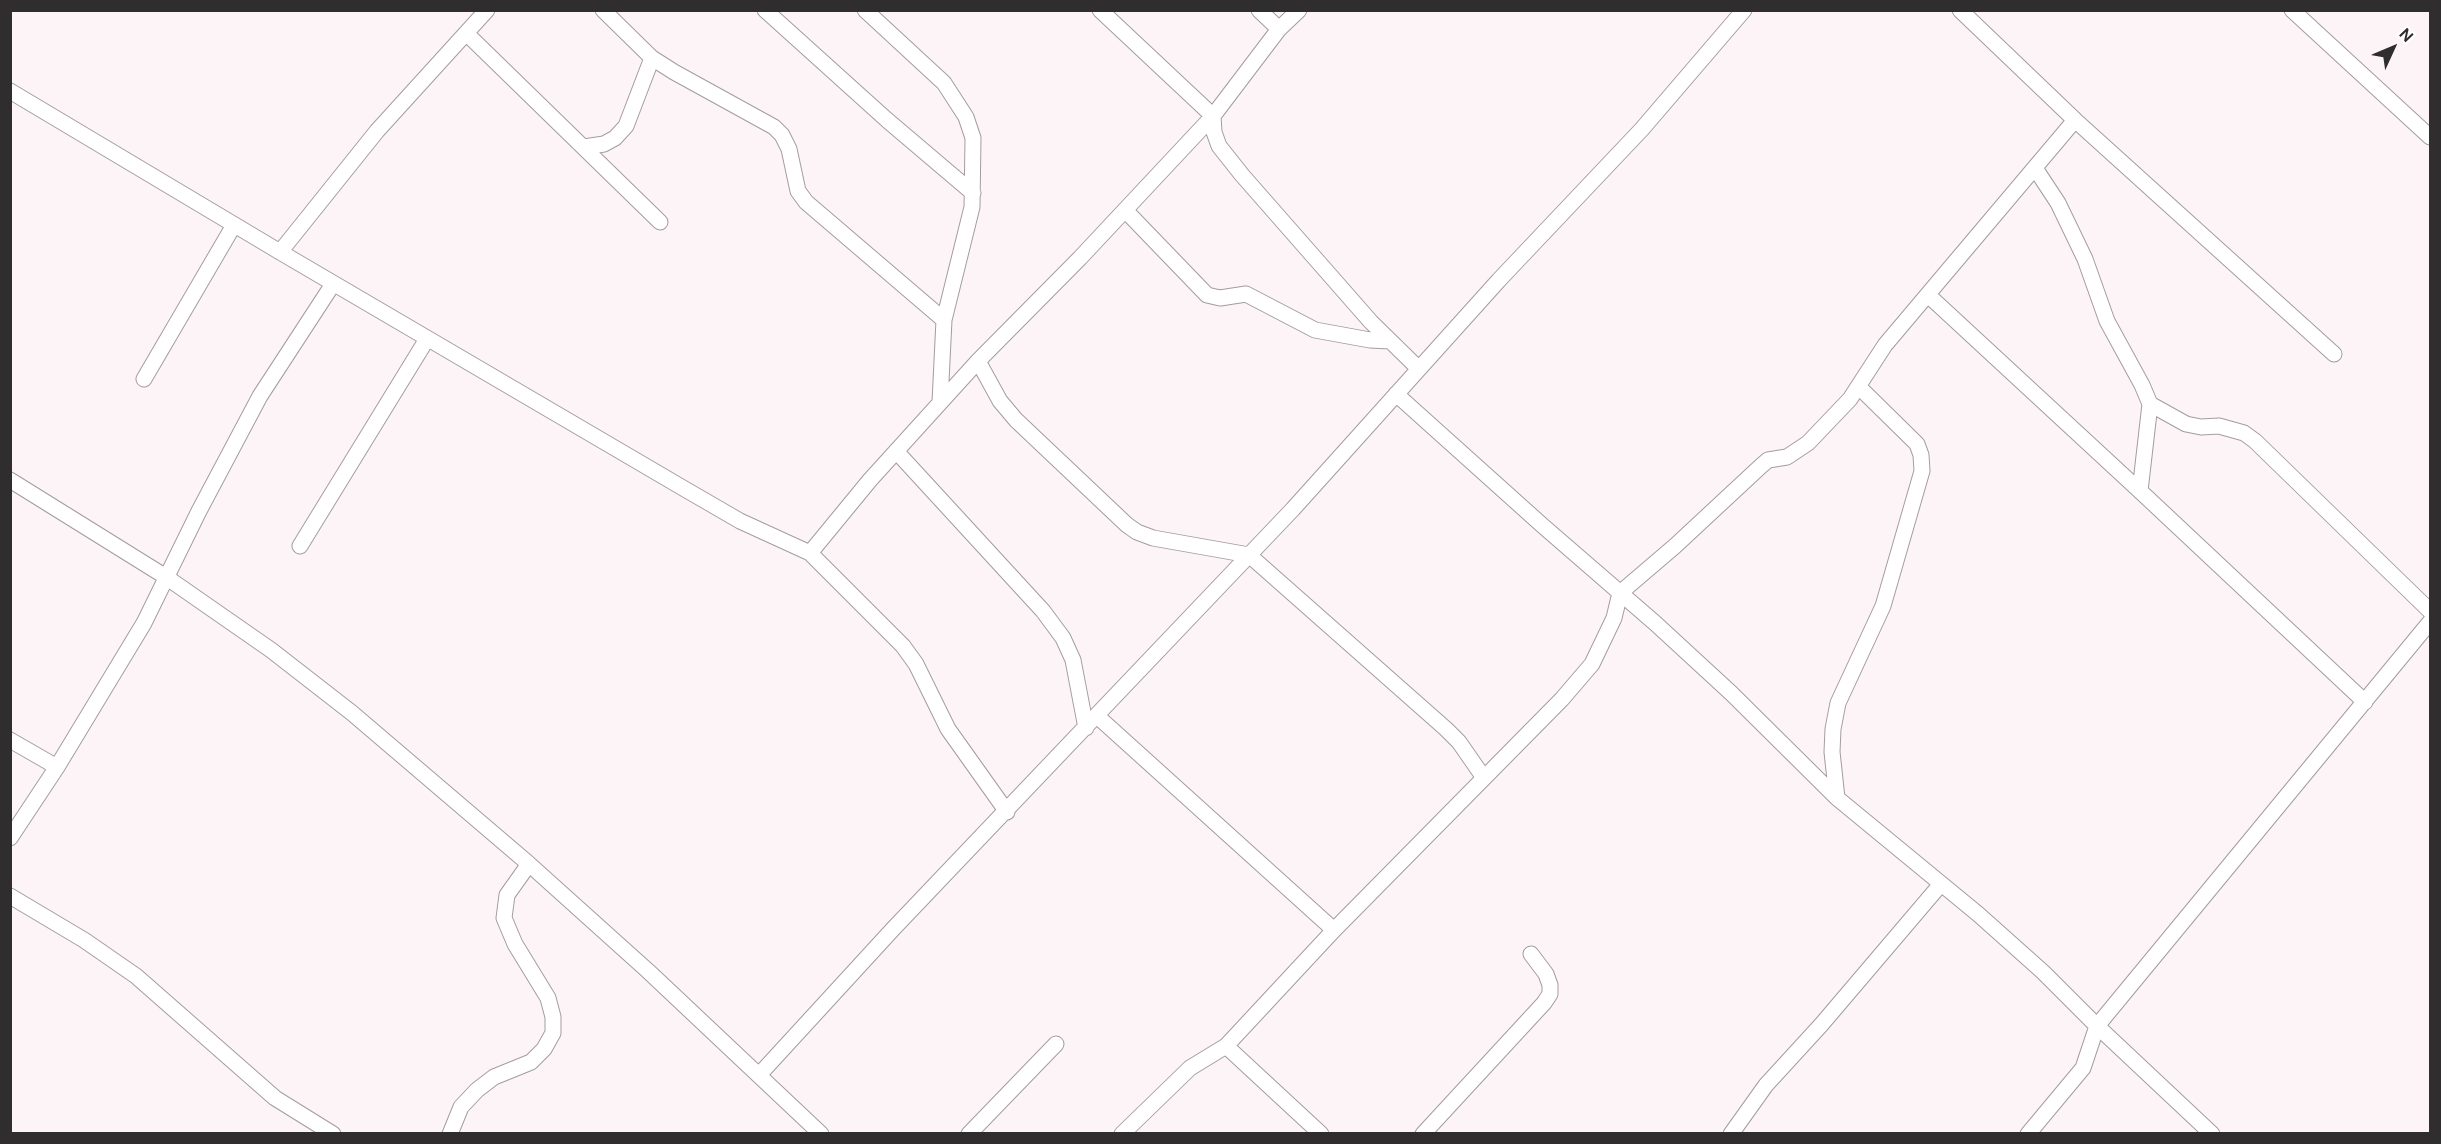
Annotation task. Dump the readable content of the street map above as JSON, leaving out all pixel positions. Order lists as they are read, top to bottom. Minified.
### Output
{"north":"top right"}
